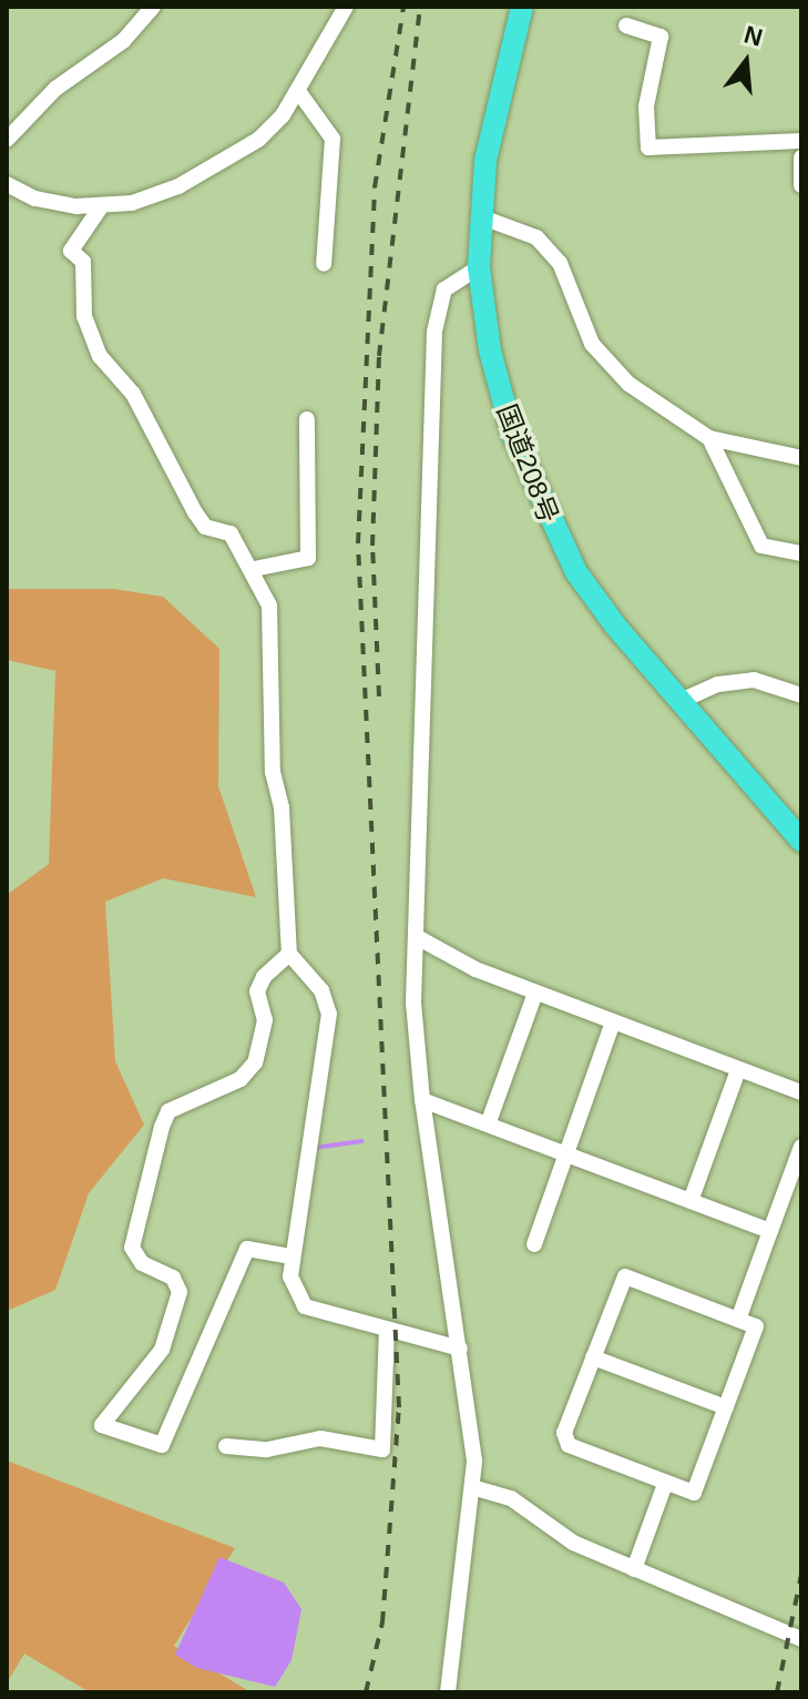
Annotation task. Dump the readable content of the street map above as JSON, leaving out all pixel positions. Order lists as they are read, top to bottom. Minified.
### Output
{"streets":{"highway":["国道208号"]},"north":"top"}
